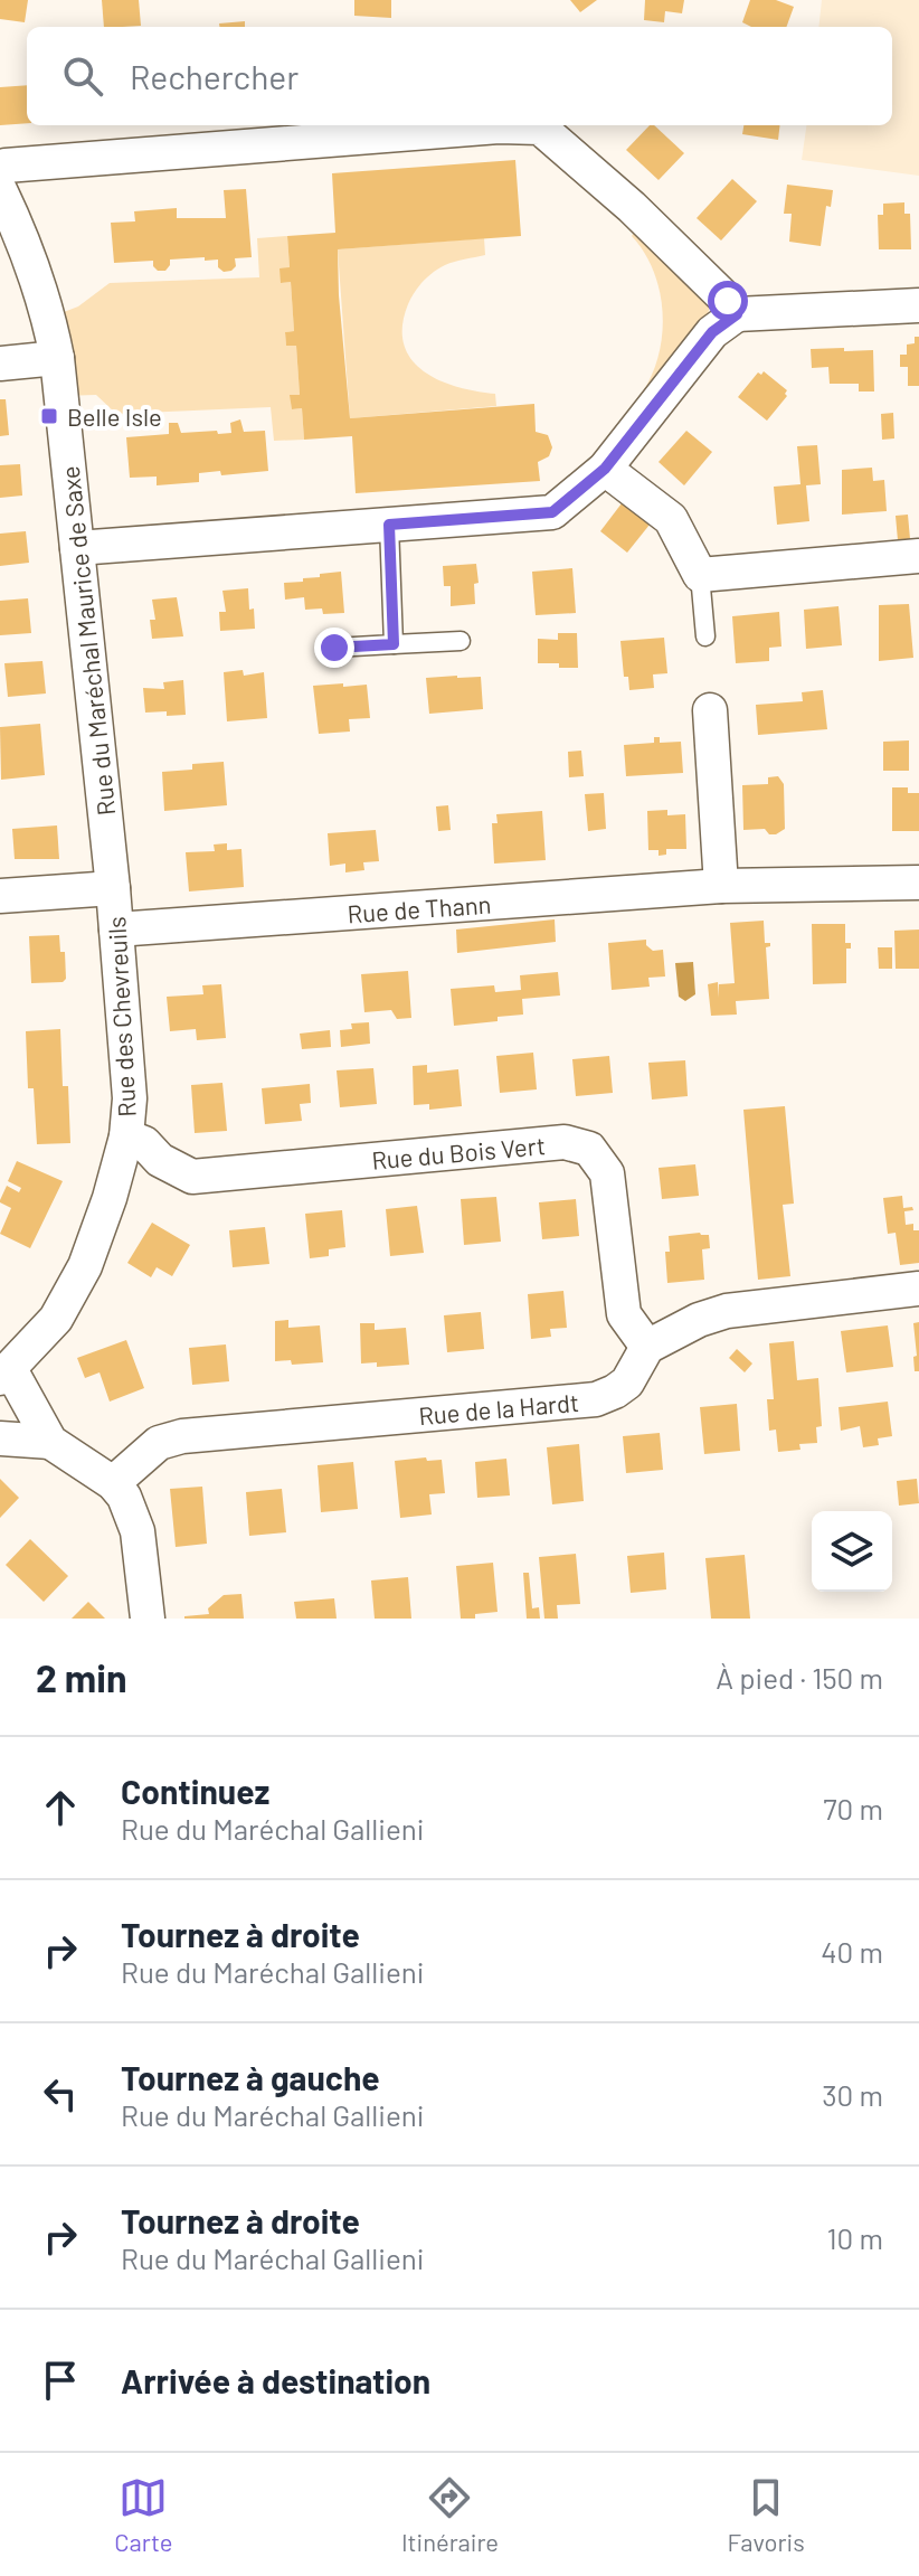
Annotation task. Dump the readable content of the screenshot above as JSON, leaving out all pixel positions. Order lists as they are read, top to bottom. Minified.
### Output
{"streets":{"street":["Rue du Maréchal Maurice de Saxe","Rue de Thann","Rue des Chevreuils","Rue du Bois Vert","Rue de la Hardt"]},"crossings":[["Rue du Maréchal Maurice de Saxe","Rue des Chevreuils"],["Rue de Thann","Rue des Chevreuils"],["Rue des Chevreuils","Rue du Bois Vert"],["Rue du Bois Vert","Rue de la Hardt"]],"places":{"transit":["Belle Isle"]},"page":{"search":"Rechercher","heading":["2 min","À pied · 150 m"],"list":[["Continuez","Rue du Maréchal Gallieni","70 m"],["Tournez à droite","Rue du Maréchal Gallieni","40 m"],["Tournez à gauche","Rue du Maréchal Gallieni","30 m"],["Tournez à droite","Rue du Maréchal Gallieni","10 m"],"Arrivée à destination"],"nav":["Carte","Itinéraire","Favoris"]}}
